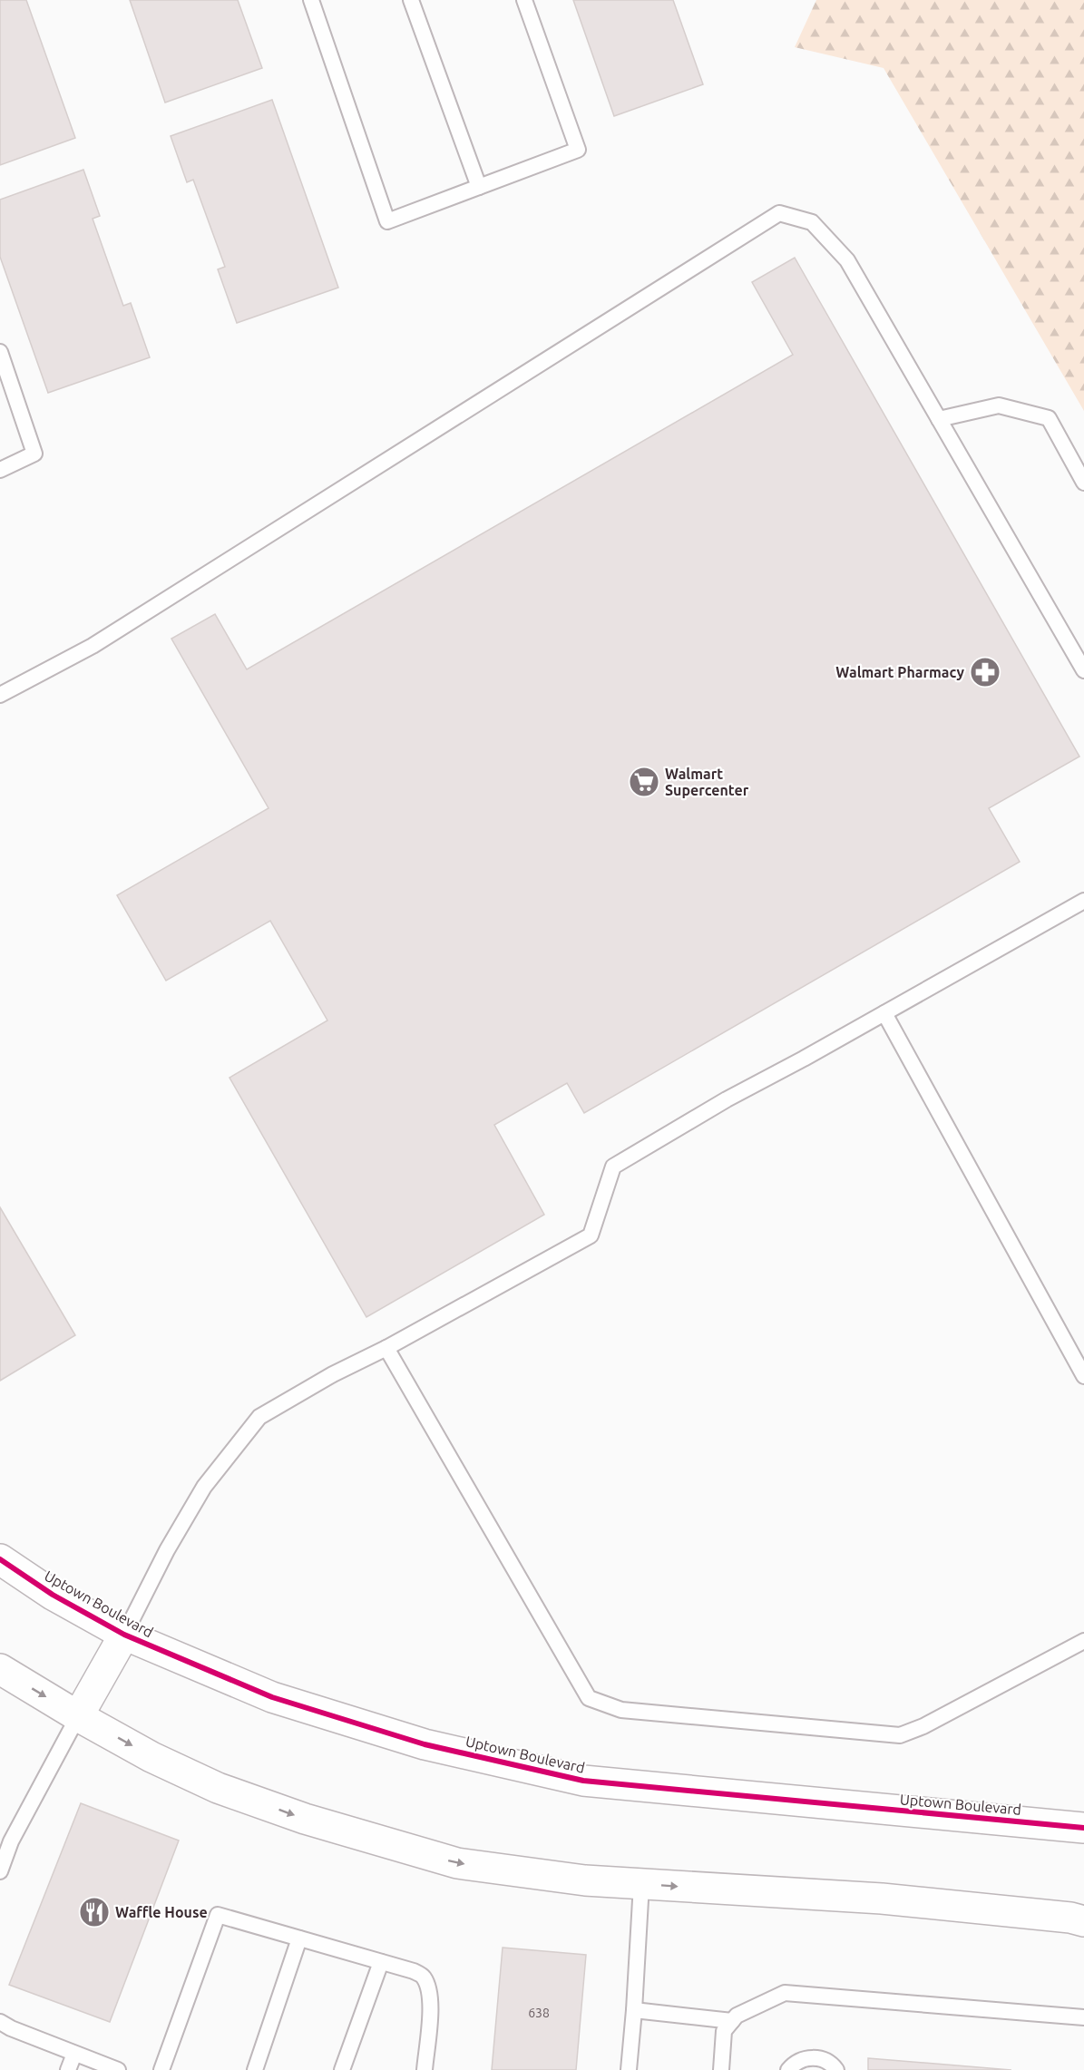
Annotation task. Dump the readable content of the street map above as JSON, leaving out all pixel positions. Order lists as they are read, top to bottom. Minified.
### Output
{"streets":{"street":["Uptown Boulevard"]},"places":{"pharmacy":["Walmart Pharmacy"],"supermarket":["Walmart Supercenter"],"restaurant":["Waffle House"]},"house_numbers":["638"]}
